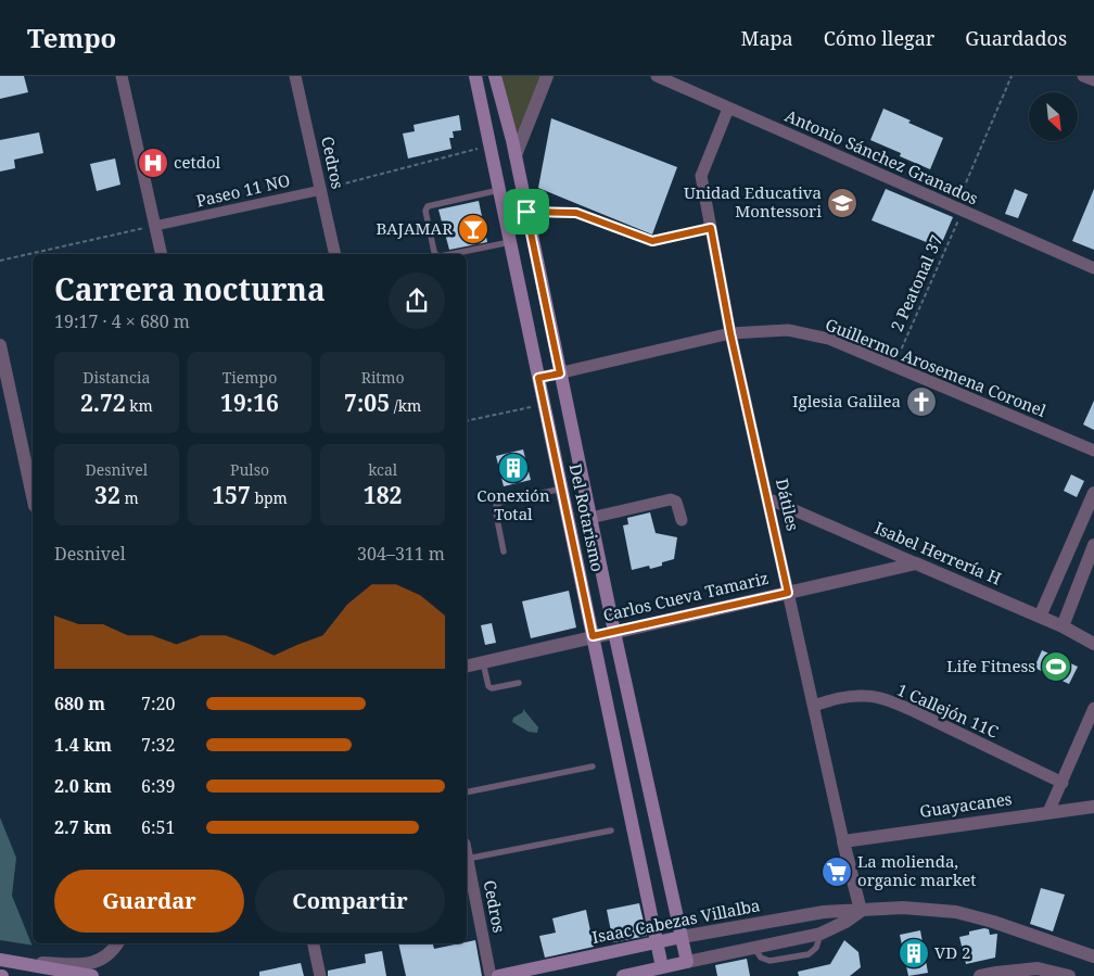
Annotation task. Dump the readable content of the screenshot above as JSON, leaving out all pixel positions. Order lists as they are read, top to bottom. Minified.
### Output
{"streets":{"main road":["Del Rotarismo","Isaac Cabezas Villalba"],"street":["Antonio Sánchez Granados","Cedros","Paseo 11 NO","Guillermo Arosemena Coronel","Dátiles","Isabel Herrería H","Carlos Cueva Tamariz","1 Callejón 11C","Guayacanes"],"path":["2 Peatonal 37"]},"crossings":[["Antonio Sánchez Granados","2 Peatonal 37"],["Antonio Sánchez Granados","Dátiles"],["Cedros","Paseo 11 NO"],["2 Peatonal 37","Guillermo Arosemena Coronel"],["Guillermo Arosemena Coronel","Dátiles"],["Guillermo Arosemena Coronel","Del Rotarismo"],["Dátiles","Isabel Herrería H"],["Dátiles","Carlos Cueva Tamariz"],["Dátiles","1 Callejón 11C"],["Dátiles","Guayacanes"],["Dátiles","Isaac Cabezas Villalba"],["Del Rotarismo","Carlos Cueva Tamariz"],["Del Rotarismo","Isaac Cabezas Villalba"],["Isabel Herrería H","Carlos Cueva Tamariz"]],"places":{"hospital":["cetdol"],"school or university":["Unidad Educativa Montessori"],"bar":["BAJAMAR"],"church":["Iglesia Galilea"],"building":["Conexión Total","VD 2"],"sports":["Life Fitness"],"supermarket":["La molienda, organic market"]},"north":"bottom right","page":{"header":"Tempo","nav":["Mapa","Cómo llegar","Guardados"],"heading":["Carrera nocturna","19:17 · 4 × 680 m"],"stats":[["Distancia","2.72 km"],["Tiempo","19:16"],["Ritmo","7:05 /km"],["Desnivel","32 m"],["Pulso","157 bpm"],["kcal","182"]],"chart":["Desnivel","304–311 m"],"list":[{"name":"680 m","note":"7:20"},{"name":"1.4 km","note":"7:32"},{"name":"2.0 km","note":"6:39"},{"name":"2.7 km","note":"6:51"}],"buttons":["Guardar","Compartir"]}}
